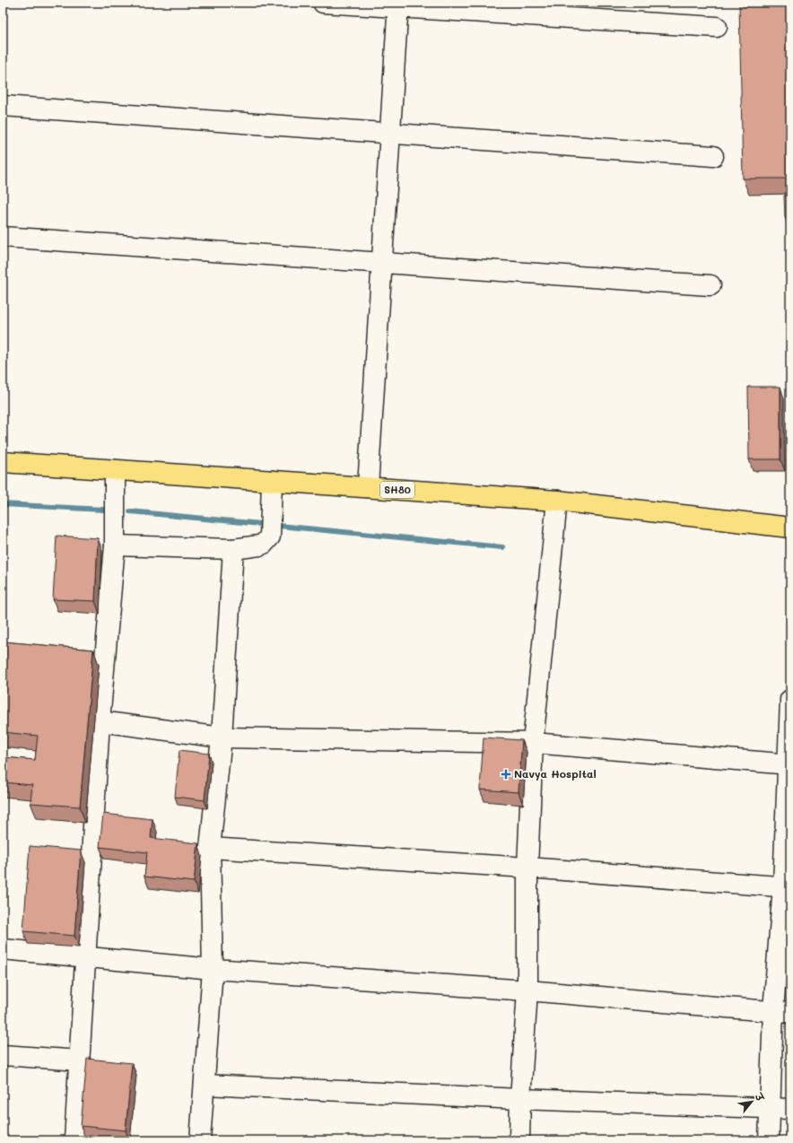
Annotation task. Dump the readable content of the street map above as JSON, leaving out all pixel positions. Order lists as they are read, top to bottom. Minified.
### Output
{"streets":{"main road":["SH80"]},"places":{"health":["Navya Hospital"]},"north":"top right"}
